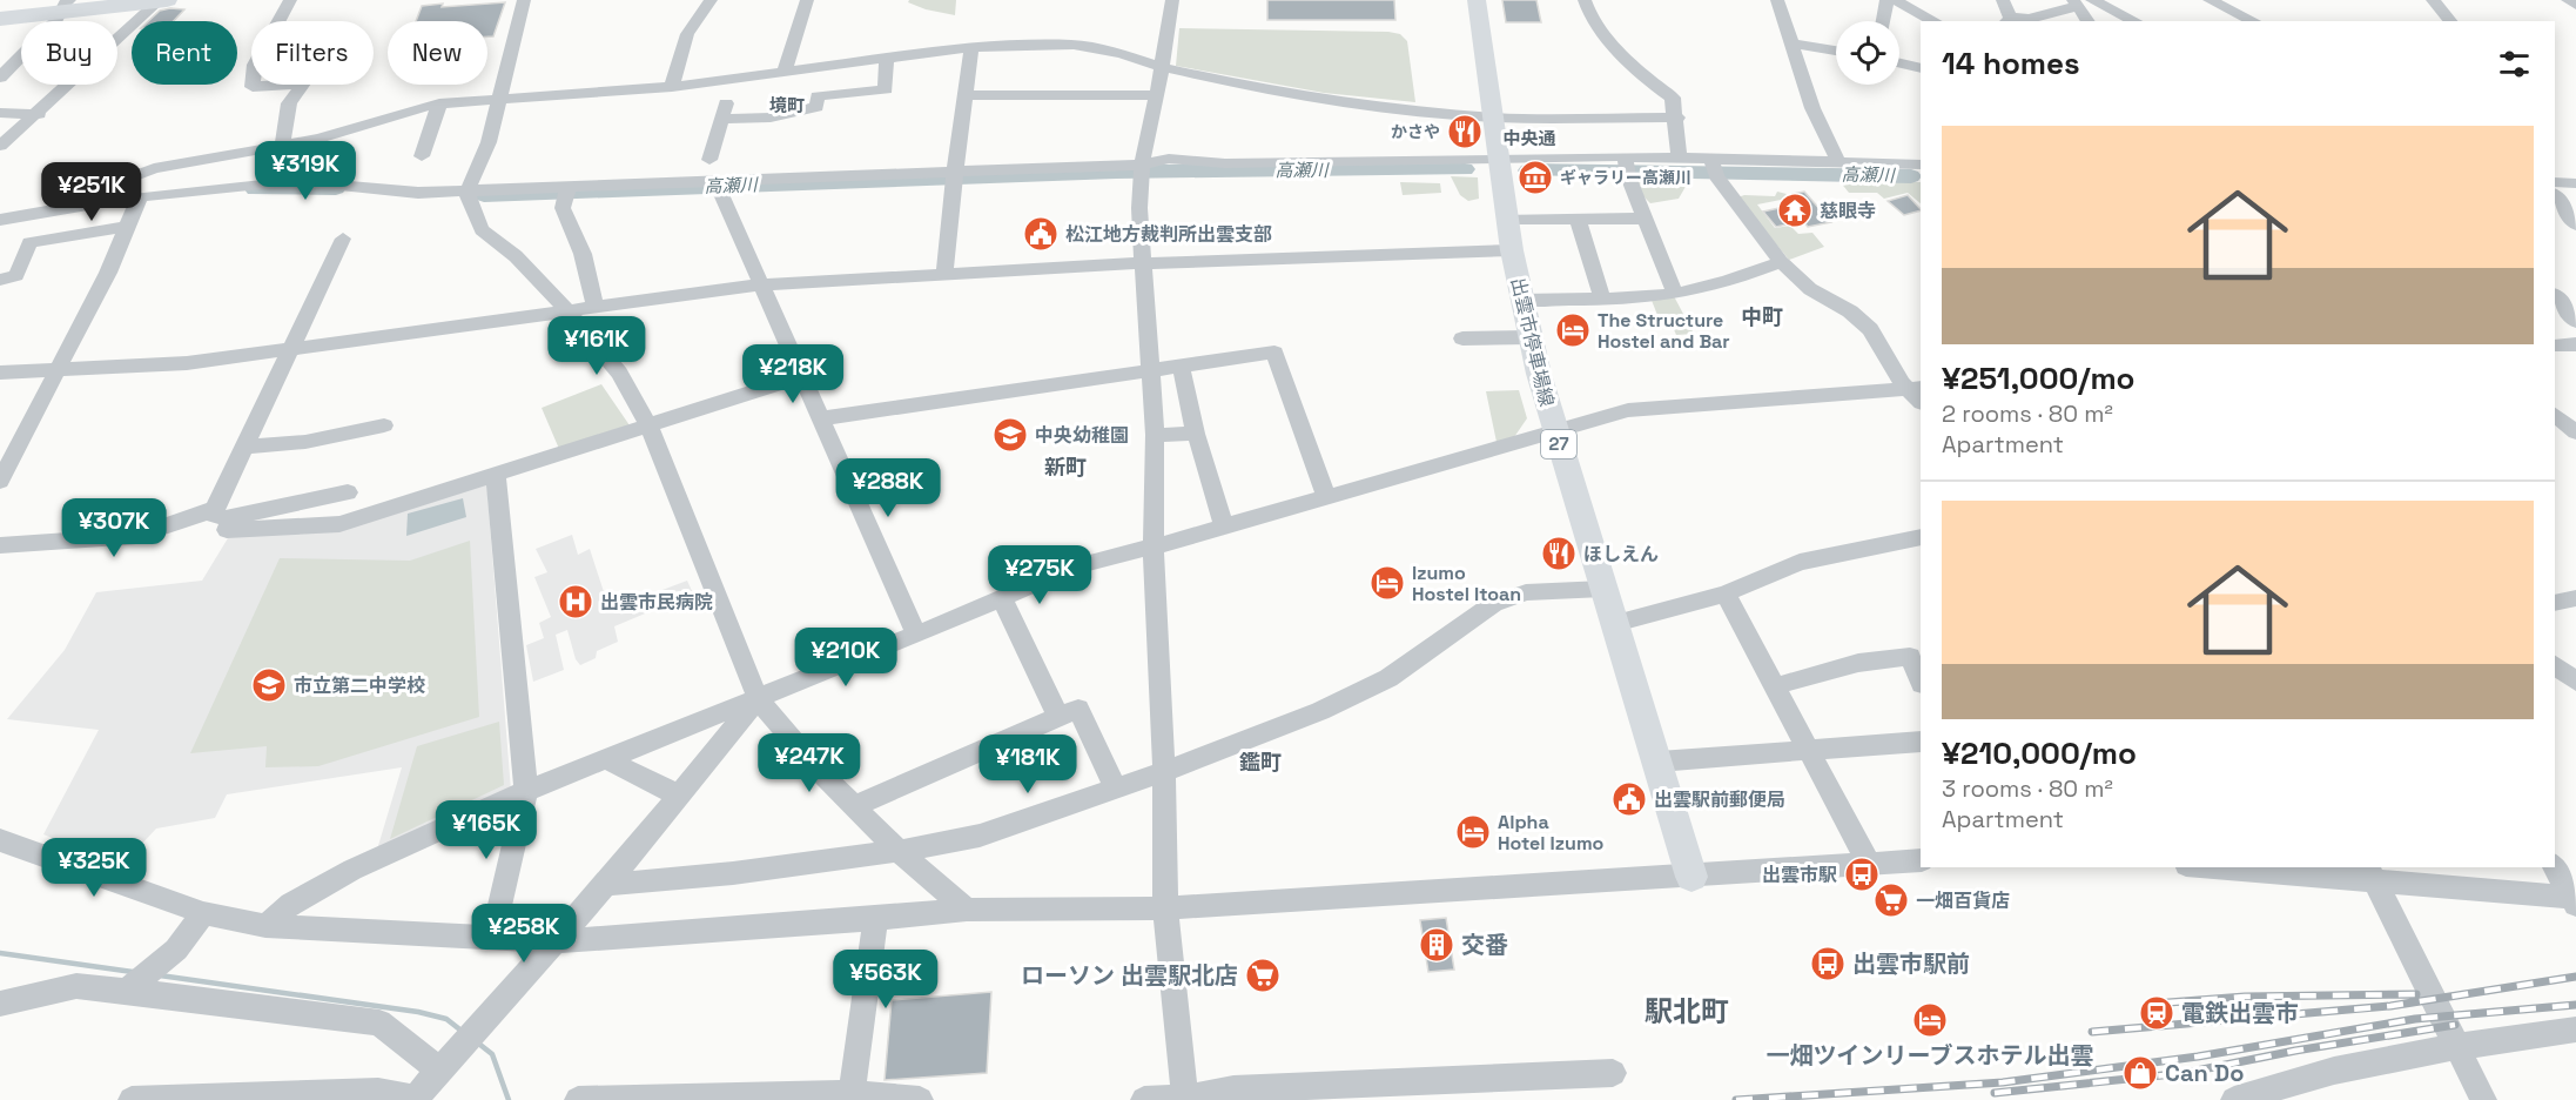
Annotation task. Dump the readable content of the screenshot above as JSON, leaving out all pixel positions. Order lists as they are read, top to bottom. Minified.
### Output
{"streets":{"main road":["出雲市停車場線","27"]},"districts":["境町","中央通","中町","新町","鑑町","駅北町"],"water":["高瀬川"],"places":{"restaurant":["かさや","ほしえん"],"museum":["ギャラリー高瀬川"],"temple":["慈眼寺"],"public building":["松江地方裁判所出雲支部","出雲駅前郵便局"],"hotel":["The Structure Hostel and Bar","Izumo Hostel Itoan","Alpha Hotel Izumo","一畑ツインリーブスホテル出雲"],"school or university":["中央幼稚園","市立第二中学校"],"hospital":["出雲市民病院"],"bus stop":["出雲市駅","出雲市駅前"],"supermarket":["一畑百貨店","ローソン 出雲駅北店"],"building":["交番"],"station":["電鉄出雲市"],"shop":["Can Do"]},"page":{"chip":["Buy","Rent","Filters","New"],"heading":"14 homes","list":[{"name":"¥251,000/mo","note":"2 rooms · 80 m² · Apartment"},{"name":"¥210,000/mo","note":"3 rooms · 80 m² · Apartment"}],"price":["¥319K","¥251K","¥161K","¥218K","¥288K","¥307K","¥275K","¥210K","¥247K","¥181K","¥165K","¥325K","¥258K","¥563K"]}}
